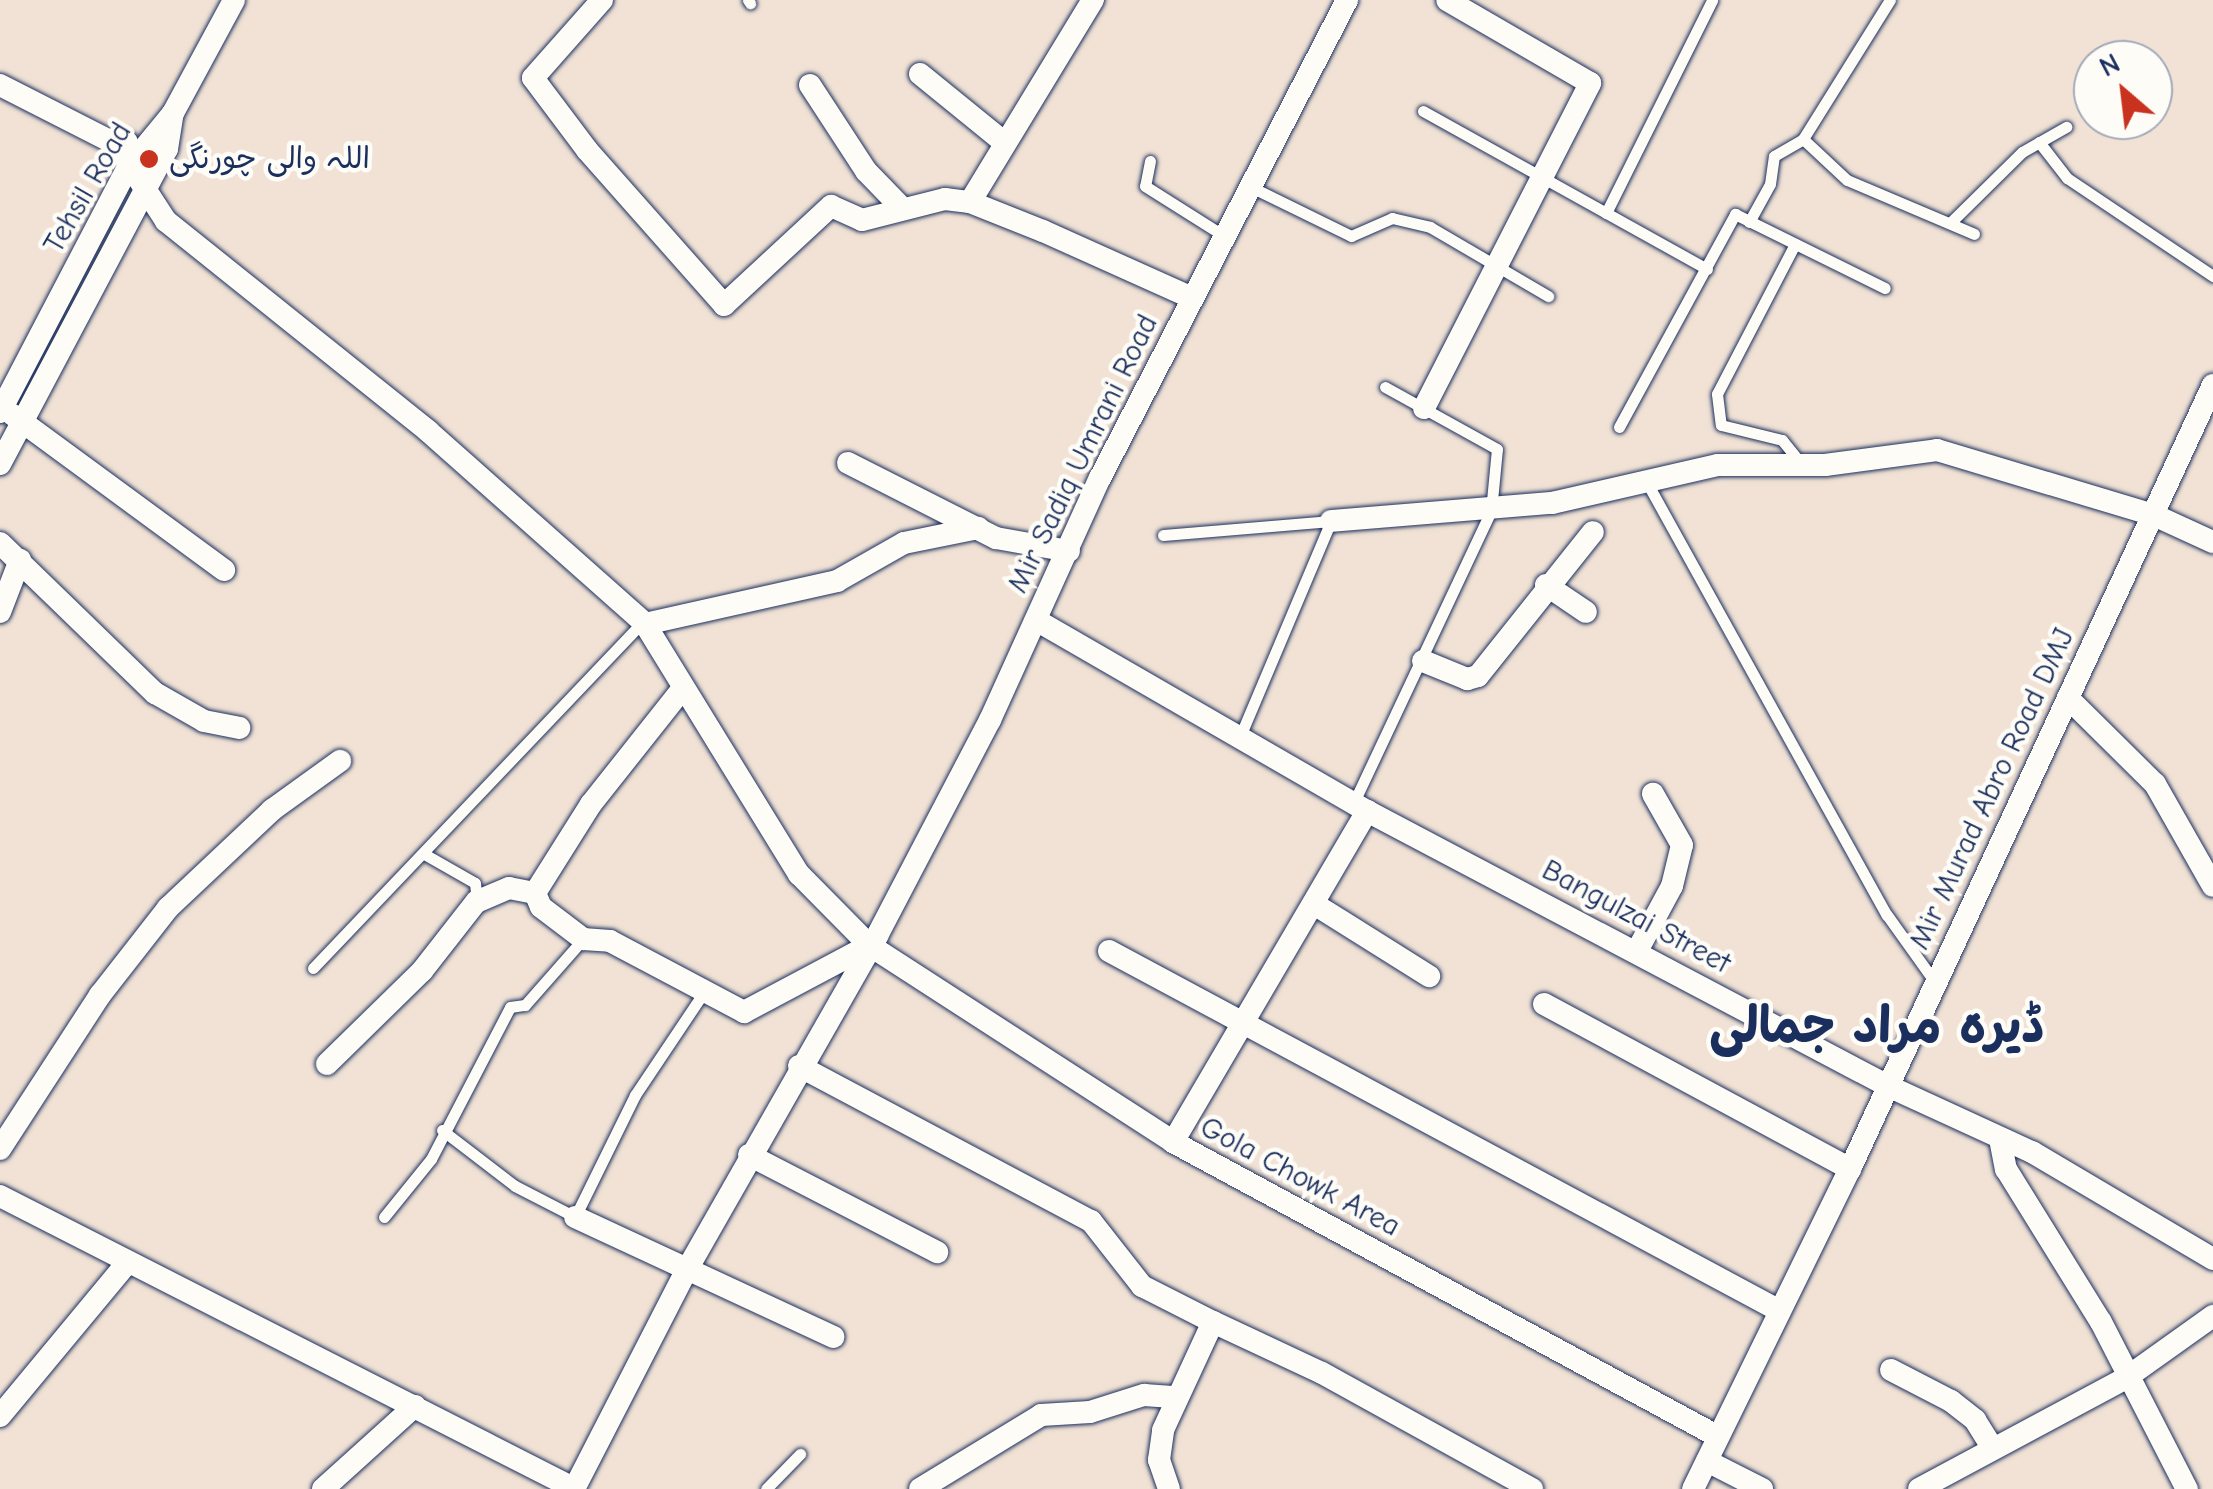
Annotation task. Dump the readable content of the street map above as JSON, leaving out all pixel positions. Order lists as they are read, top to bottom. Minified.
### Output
{"streets":{"street":["Tehsil Road","Mir Sadiq Umrani Road","Mir Murad Abro Road DMJ","Bangulzai Street","Gola Chowk Area"]},"crossings":[["Tehsil Road","Gola Chowk Area"],["Mir Sadiq Umrani Road","Bangulzai Street"],["Mir Sadiq Umrani Road","Gola Chowk Area"],["Mir Murad Abro Road DMJ","Bangulzai Street"],["Mir Murad Abro Road DMJ","Gola Chowk Area"]],"districts":["ڈیرہ مراد جمالی"],"places":["اللہ والی چورنگی"],"north":"top left"}
